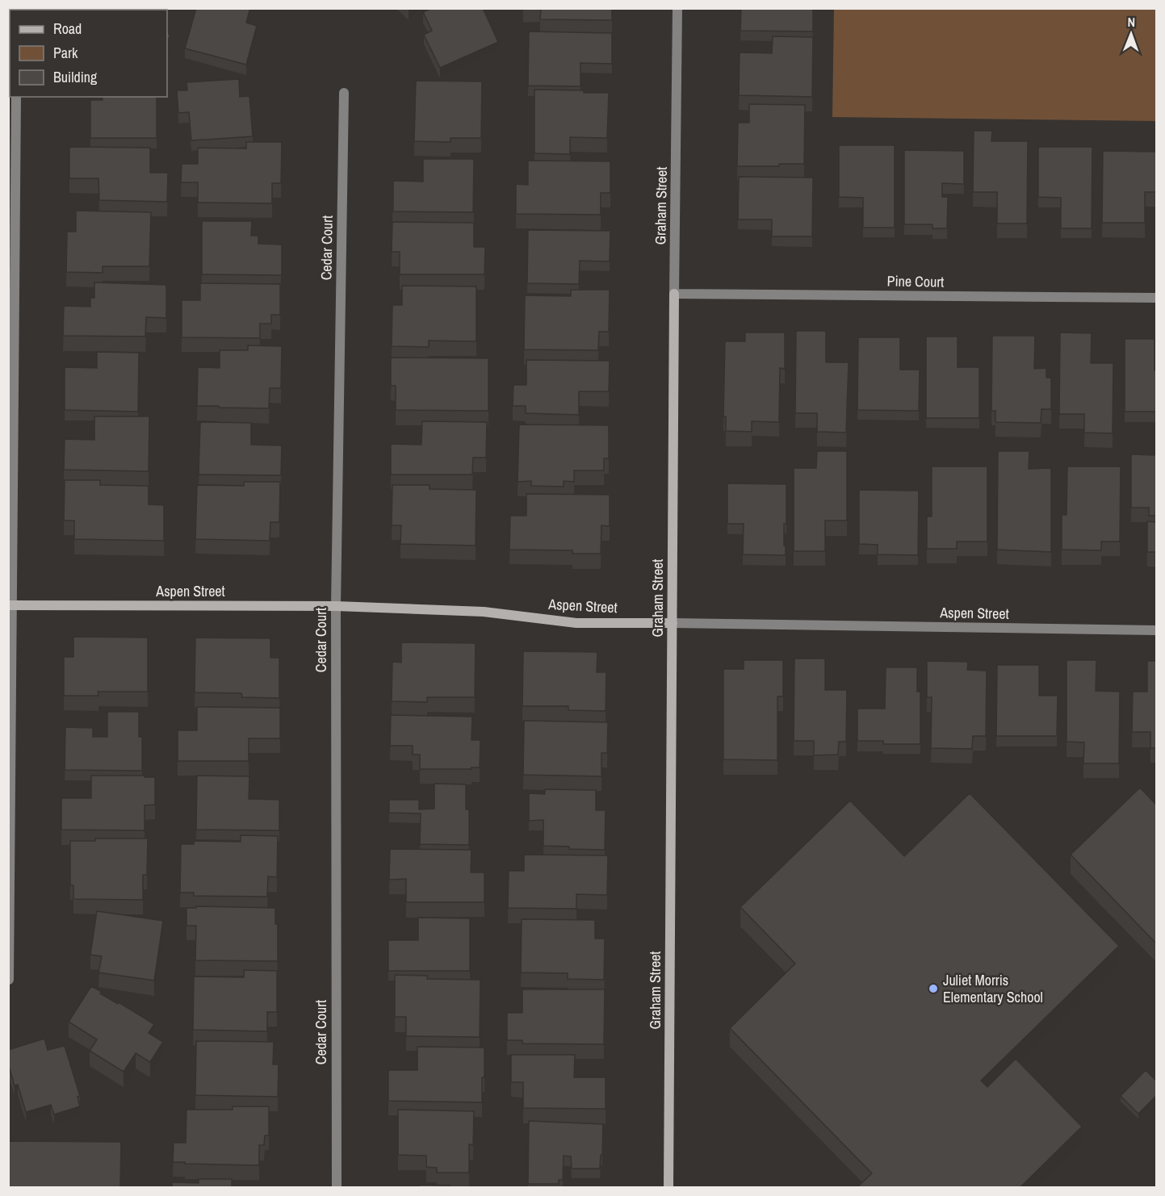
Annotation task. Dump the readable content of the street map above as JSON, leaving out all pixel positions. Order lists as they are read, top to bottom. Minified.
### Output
{"streets":{"street":["Graham Street","Cedar Court","Pine Court","Aspen Street"]},"crossings":[["Graham Street","Pine Court"],["Graham Street","Aspen Street"],["Cedar Court","Aspen Street"]],"places":["Juliet Morris Elementary School"],"legend":["Road","Park","Building"],"north":"top"}
